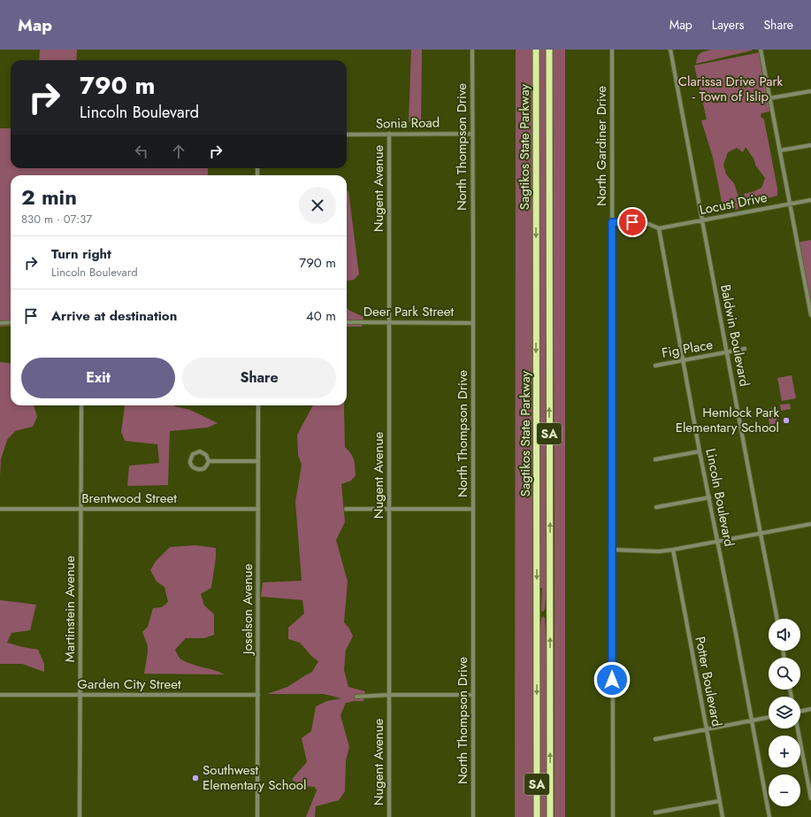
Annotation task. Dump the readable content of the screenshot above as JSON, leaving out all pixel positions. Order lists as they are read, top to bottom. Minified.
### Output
{"streets":{"highway":["Sagtikos State Parkway","SA"],"street":["Sonia Road","North Gardiner Drive","North Thompson Drive","Nugent Avenue","Locust Drive","Deer Park Street","Baldwin Boulevard","Fig Place","Lincoln Boulevard","Brentwood Street","Martinstein Avenue","Joselson Avenue","Potter Boulevard","Garden City Street"]},"crossings":[["Sonia Road","North Thompson Drive"],["Sonia Road","Nugent Avenue"],["North Thompson Drive","Deer Park Street"],["Nugent Avenue","Deer Park Street"],["Locust Drive","Baldwin Boulevard"],["Locust Drive","Lincoln Boulevard"],["Baldwin Boulevard","Fig Place"],["Fig Place","Lincoln Boulevard"],["Brentwood Street","Martinstein Avenue"],["Brentwood Street","Joselson Avenue"],["Martinstein Avenue","Garden City Street"],["Joselson Avenue","Garden City Street"]],"parks":["Clarissa Drive Park - Town of Islip"],"places":["Hemlock Park Elementary School","Southwest Elementary School"],"page":{"header":"Map","nav":["Map","Layers","Share"],"turn":["790 m","Lincoln Boulevard"],"heading":["2 min","830 m · 07:37"],"list":[{"name":"Turn right","note":"Lincoln Boulevard","value":"790 m"},{"name":"Arrive at destination","value":"40 m"}],"buttons":["Exit","Share"],"map_buttons":["+","−"]}}
